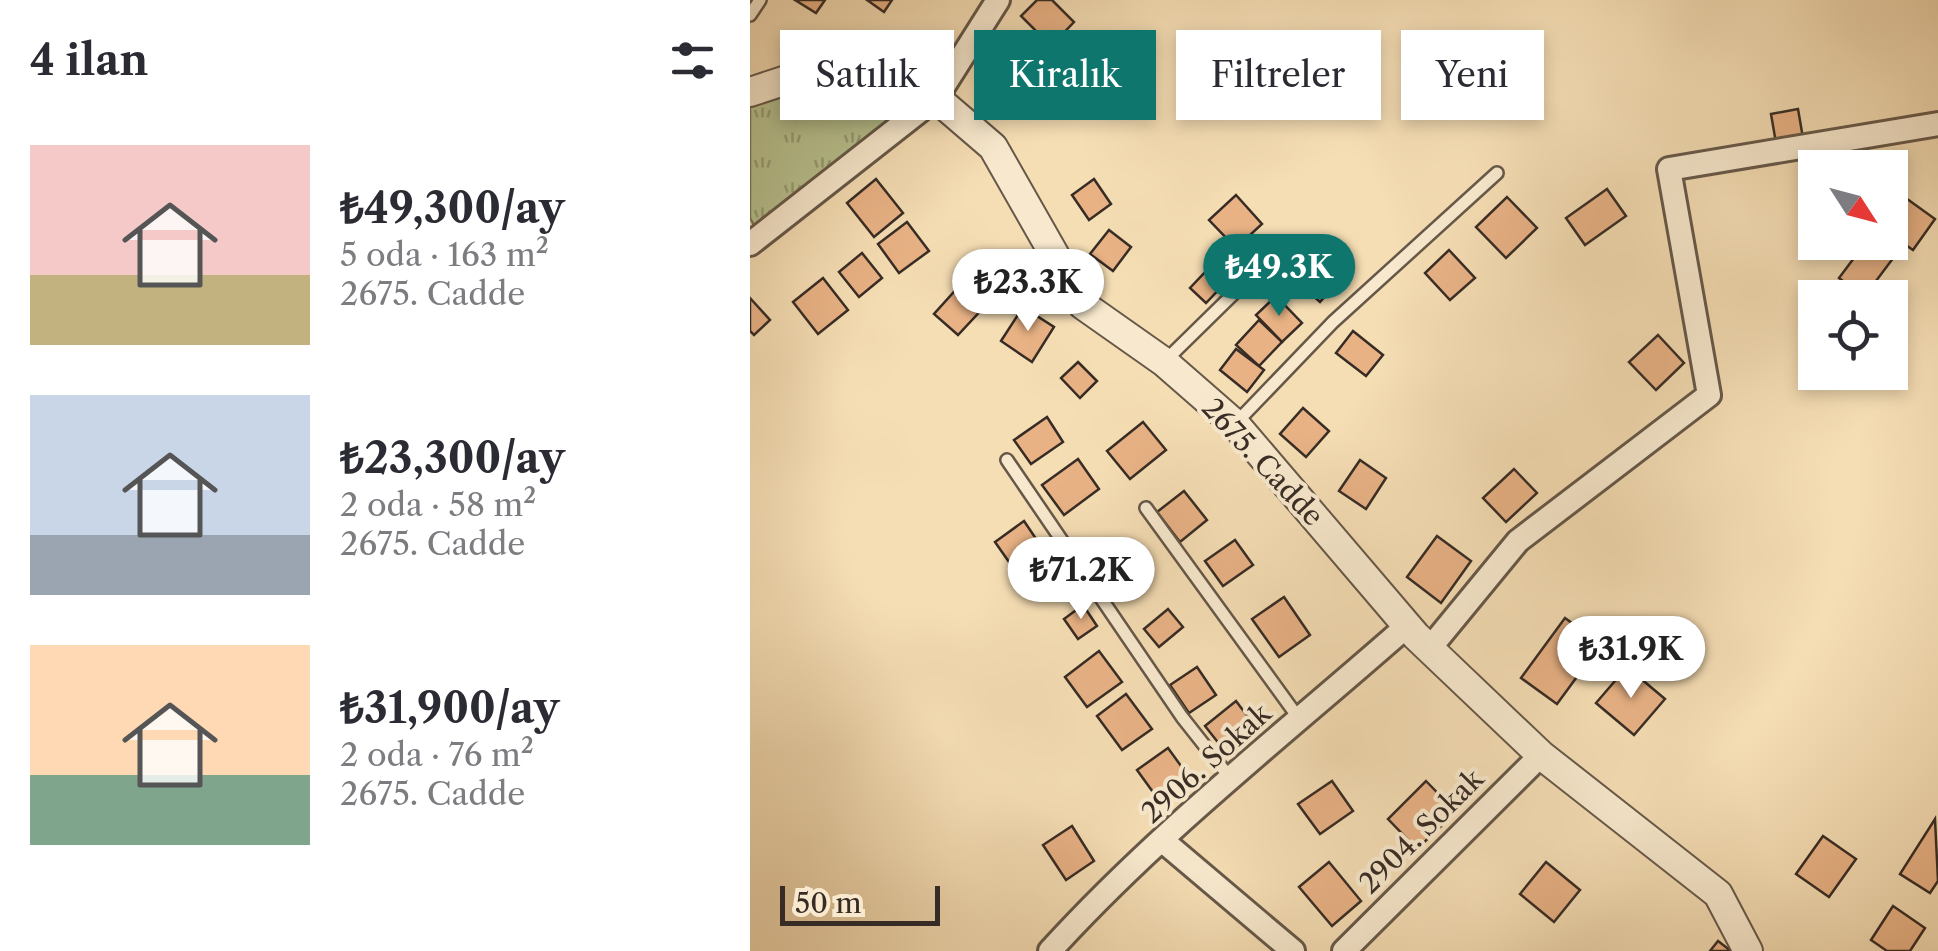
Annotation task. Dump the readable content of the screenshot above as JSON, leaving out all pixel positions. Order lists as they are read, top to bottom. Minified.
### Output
{"streets":{"street":["2675. Cadde","2906. Sokak","2904. Sokak"]},"crossings":[["2675. Cadde","2906. Sokak"],["2675. Cadde","2904. Sokak"]],"scale_bar":"50 m","north":"bottom right","page":{"heading":"4 ilan","chip":["Satılık","Kiralık","Filtreler","Yeni"],"list":[{"name":"₺49,300/ay","note":"5 oda · 163 m² · 2675. Cadde"},{"name":"₺23,300/ay","note":"2 oda · 58 m² · 2675. Cadde"},{"name":"₺31,900/ay","note":"2 oda · 76 m² · 2675. Cadde"}],"price":["₺49.3K","₺23.3K","₺71.2K","₺31.9K"],"scale":"50 m"}}
